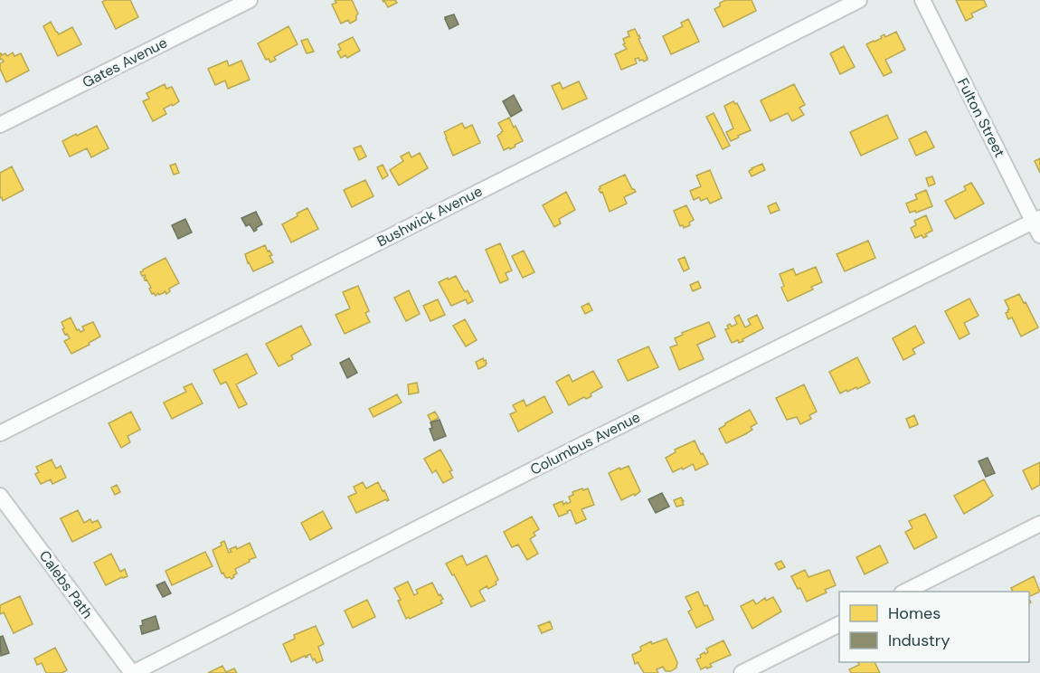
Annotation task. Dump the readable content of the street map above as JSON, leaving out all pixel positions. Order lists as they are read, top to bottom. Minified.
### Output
{"streets":{"street":["Gates Avenue","Fulton Street","Bushwick Avenue","Columbus Avenue","Calebs Path"]},"crossings":[["Fulton Street","Columbus Avenue"],["Columbus Avenue","Calebs Path"]],"legend":["Homes","Industry"]}
